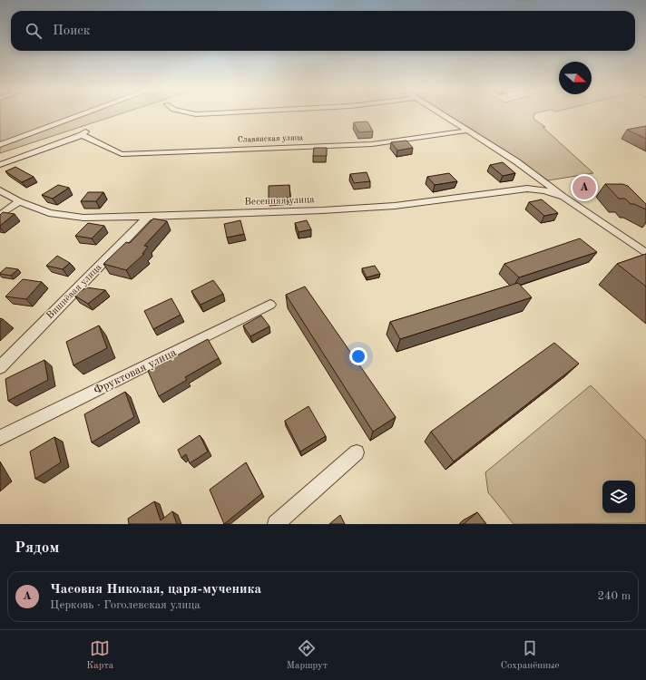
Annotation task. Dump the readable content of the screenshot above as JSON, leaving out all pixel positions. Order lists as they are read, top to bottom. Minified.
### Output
{"streets":{"street":["Славянская улица","Весенняя улица","Вишнёвая улица","Фруктовая улица"]},"crossings":[["Весенняя улица","Вишнёвая улица"]],"north":"right","page":{"search":"Поиск","pins":"A","heading":"Рядом","list":[{"mark":"A","name":"Часовня Николая, царя-мученика","note":"Церковь · Гоголевская улица","value":"240 m"}],"nav":["Карта","Маршрут","Сохранённые"]}}
